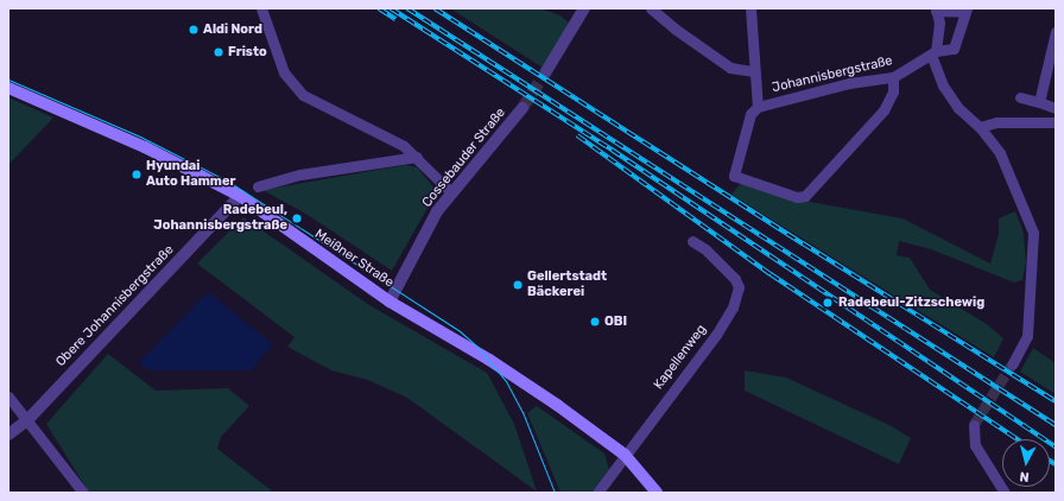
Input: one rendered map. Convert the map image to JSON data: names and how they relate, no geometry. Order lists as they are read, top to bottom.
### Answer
{
  "streets": {
    "main road": ["Meißner Straße"],
    "street": [
      "Johannisbergstraße",
      "Cossebauder Straße",
      "Obere Johannisbergstraße",
      "Kapellenweg"
    ]
  },
  "crossings": [
    ["Cossebauder Straße", "Meißner Straße"],
    ["Meißner Straße", "Obere Johannisbergstraße"],
    ["Meißner Straße", "Kapellenweg"]
  ],
  "places": [
    "Aldi Nord",
    "Fristo",
    "Hyundai Auto Hammer",
    "Radebeul, Johannisbergstraße",
    "Gellertstadt Bäckerei",
    "Radebeul-Zitzschewig",
    "OBI"
  ],
  "north": "bottom"
}
